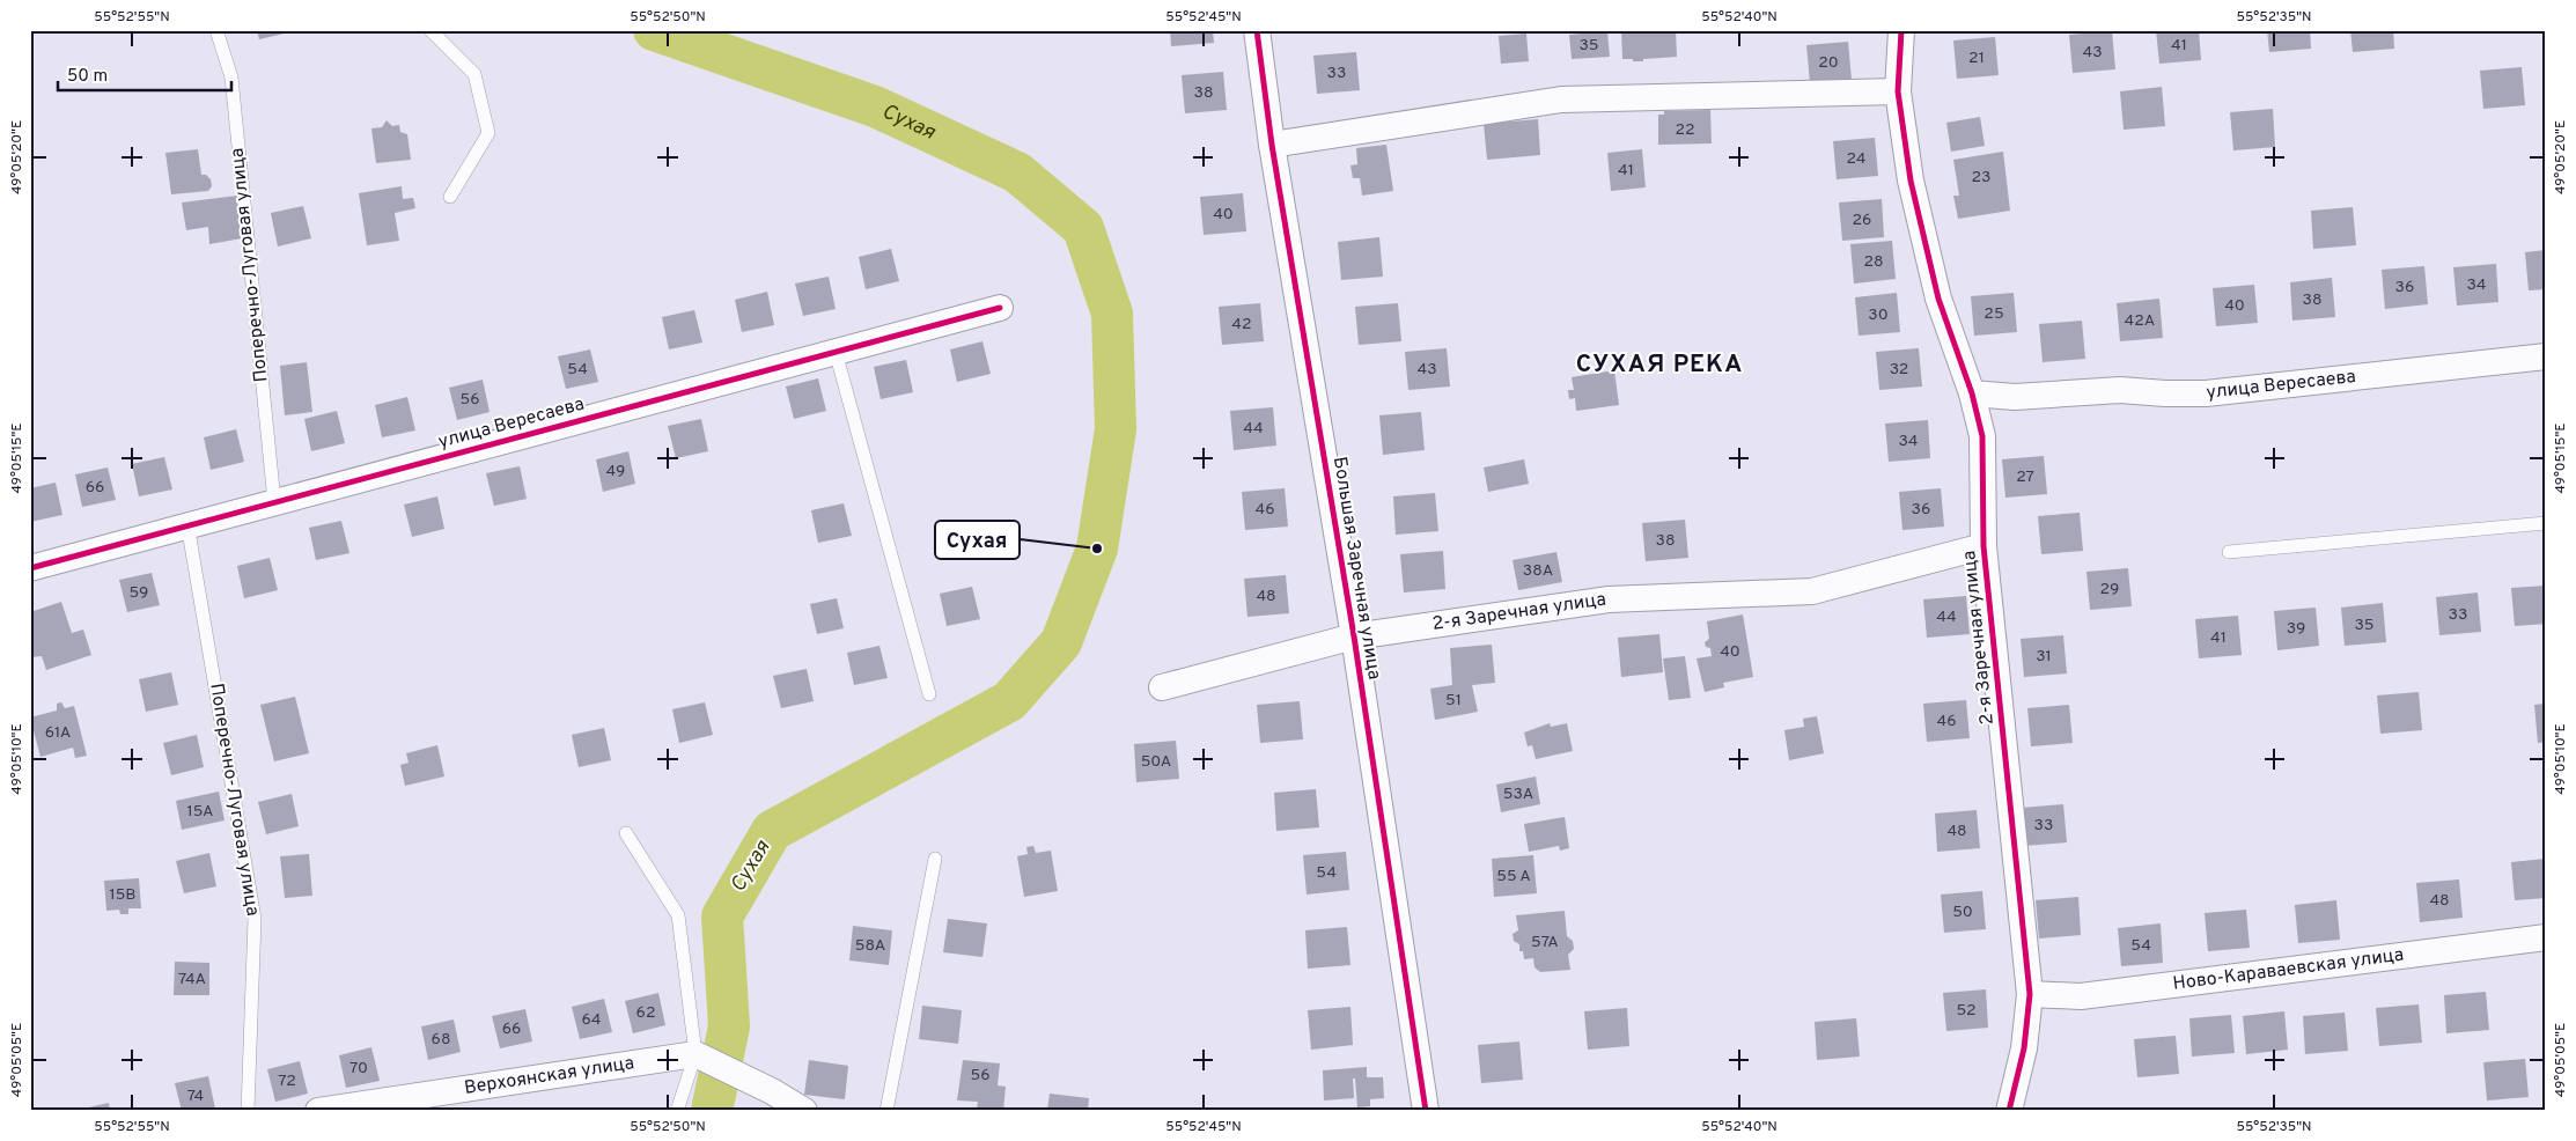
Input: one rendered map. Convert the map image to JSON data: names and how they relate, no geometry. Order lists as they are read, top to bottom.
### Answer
{
  "streets": {
    "street": [
      "улица Вересаева",
      "Большая Заречная улица",
      "2-я Заречная улица",
      "Ново-Караваевская улица",
      "Верхоянская улица"
    ],
    "lane": ["Поперечно-Луговая улица"]
  },
  "crossings": [
    ["Поперечно-Луговая улица", "улица Вересаева"],
    ["улица Вересаева", "2-я Заречная улица"],
    ["Большая Заречная улица", "2-я Заречная улица"],
    ["2-я Заречная улица", "Ново-Караваевская улица"]
  ],
  "districts": ["СУХАЯ РЕКА"],
  "water": ["Сухая"],
  "places": ["Сухая"],
  "house_numbers": [
    "35",
    "41",
    "43",
    "21",
    "20",
    "33",
    "38",
    "22",
    "24",
    "41",
    "23",
    "40",
    "26",
    "28",
    "34",
    "36",
    "38",
    "40",
    "25",
    "30",
    "42А",
    "42",
    "54",
    "43",
    "32",
    "56",
    "44",
    "34",
    "49",
    "27",
    "66",
    "46",
    "36",
    "38",
    "38А",
    "29",
    "59",
    "48",
    "33",
    "44",
    "35",
    "39",
    "41",
    "40",
    "31",
    "51",
    "46",
    "61А",
    "50А",
    "53А",
    "15А",
    "33",
    "48",
    "54",
    "55 А",
    "15В",
    "48",
    "50",
    "57А",
    "58А",
    "54",
    "74А",
    "52",
    "62",
    "64",
    "66",
    "68",
    "70",
    "56",
    "72",
    "74"
  ],
  "scale_bar": "50 m",
  "coordinates": [
    "55°52'55\"N",
    "55°52'50\"N",
    "55°52'45\"N",
    "55°52'40\"N",
    "55°52'35\"N",
    "49°05'20\"E",
    "49°05'15\"E",
    "49°05'10\"E",
    "49°05'05\"E"
  ]
}
